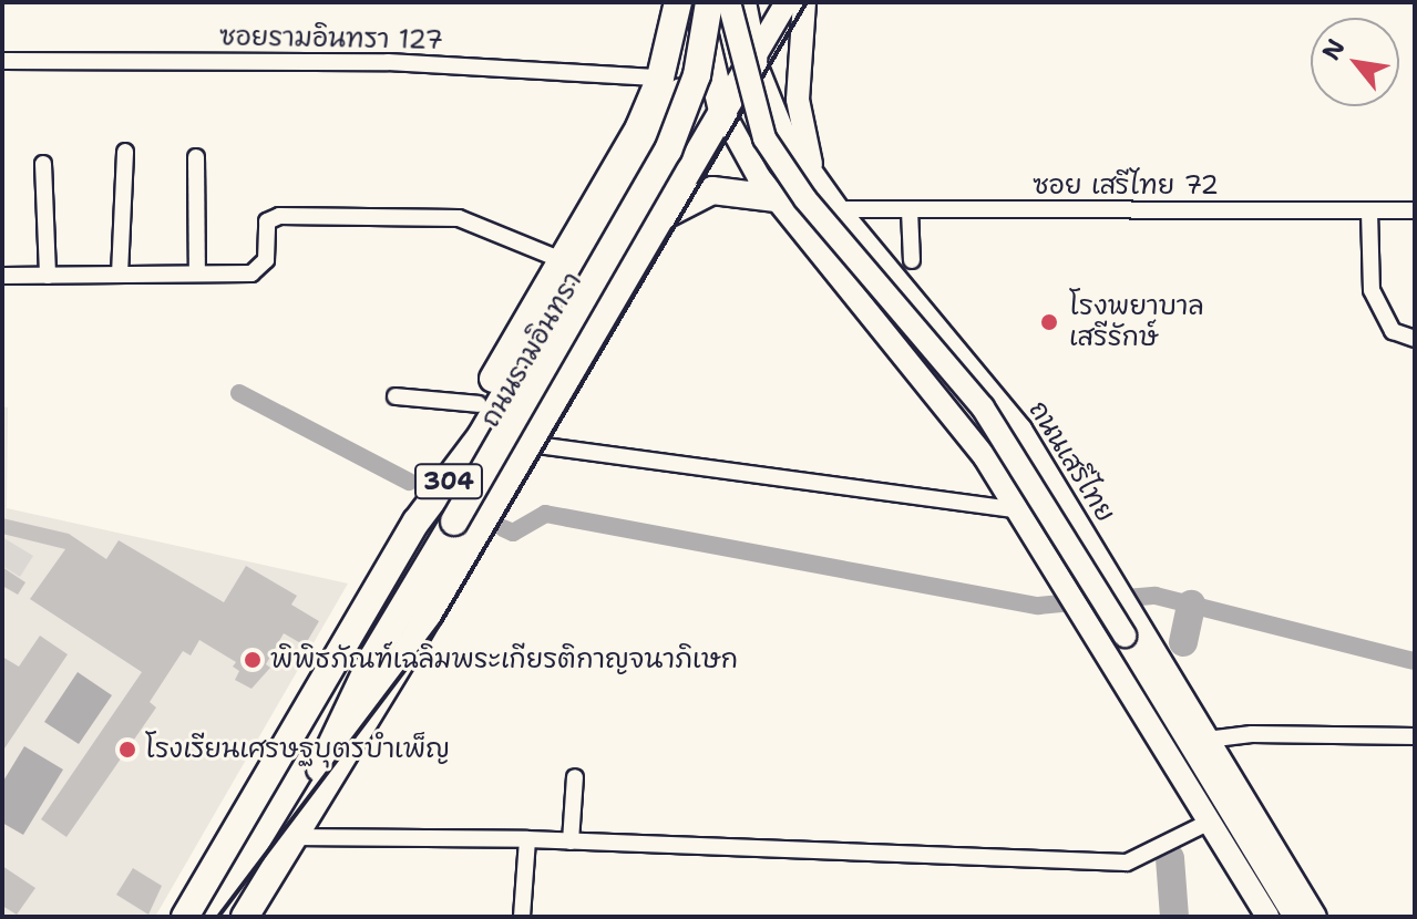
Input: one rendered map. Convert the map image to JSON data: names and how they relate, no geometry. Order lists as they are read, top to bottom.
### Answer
{
  "streets": {
    "highway": ["ถนนรามอินทรา", "304"],
    "main road": ["ถนนเสรีไทย"],
    "street": ["ซอยรามอินทรา 127", "ซอย เสรีไทย 72"]
  },
  "crossings": [
    ["ซอย เสรีไทย 72", "ถนนเสรีไทย"],
    ["ถนนรามอินทรา", "ถนนเสรีไทย"]
  ],
  "places": ["โรงพยาบาล เสรีรักษ์", "พิพิธภัณฑ์เฉลิมพระเกียรติกาญจนาภิเษก", "โรงเรียนเศรษฐบุตรบำเพ็ญ"],
  "north": "top left"
}
